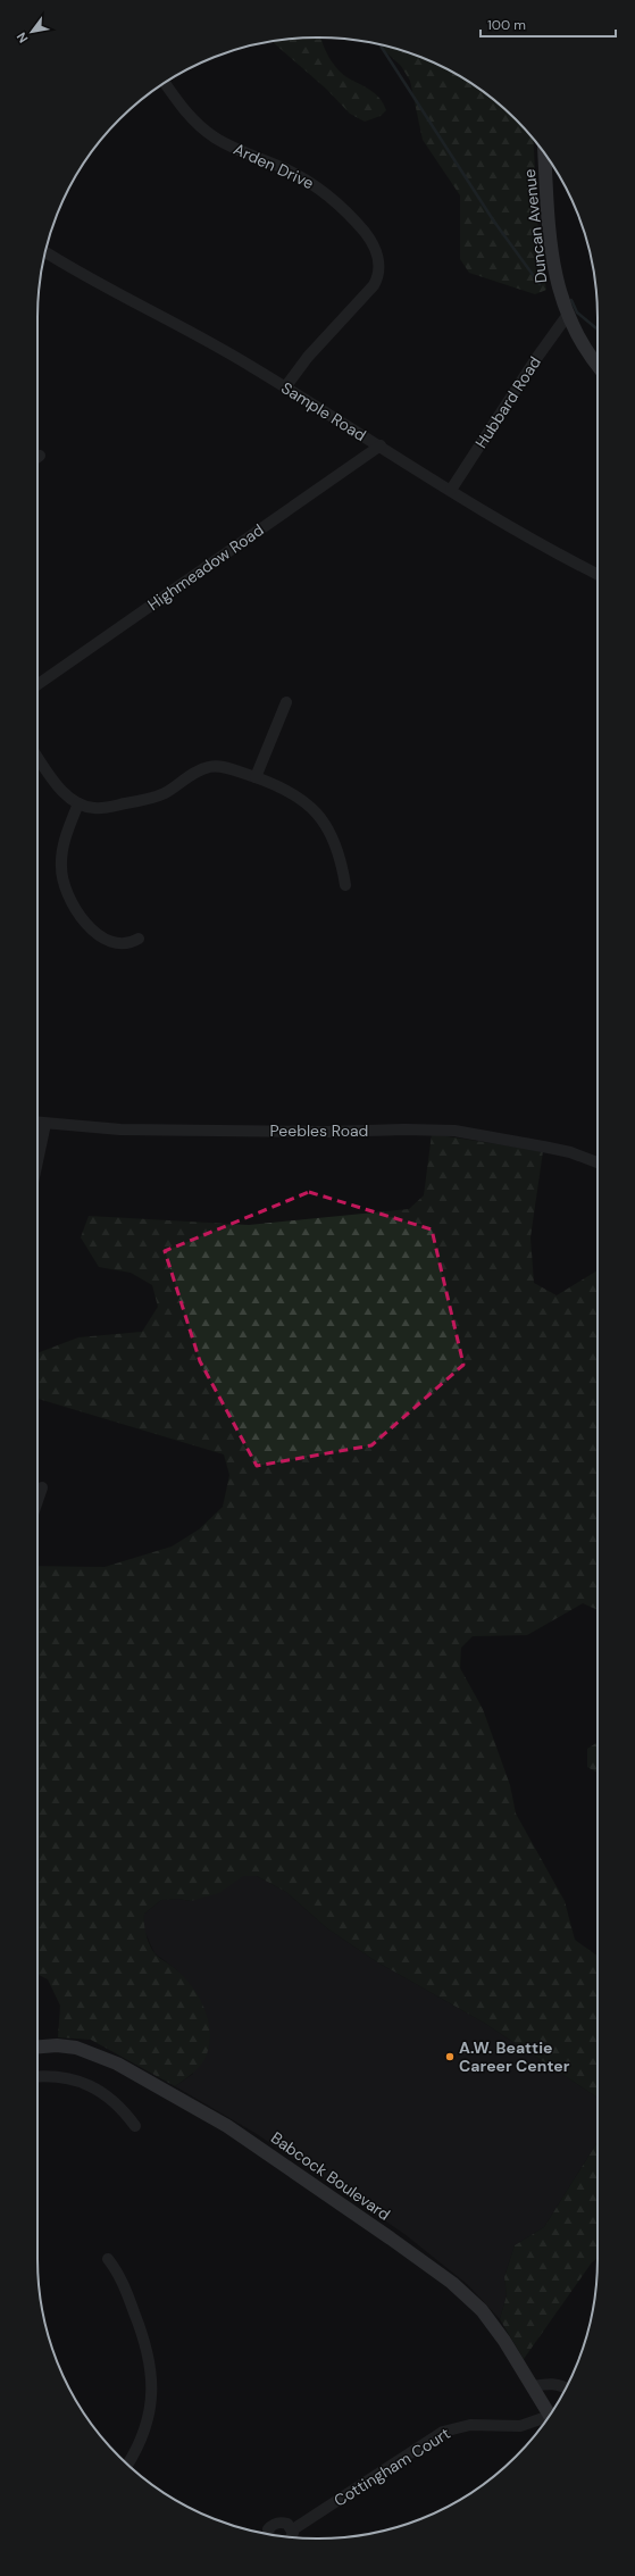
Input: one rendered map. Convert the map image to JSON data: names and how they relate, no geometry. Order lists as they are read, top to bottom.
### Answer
{
  "streets": {
    "main road": ["Duncan Avenue", "Babcock Boulevard"],
    "street": [
      "Arden Drive",
      "Hubbard Road",
      "Sample Road",
      "Highmeadow Road",
      "Peebles Road",
      "Cottingham Court"
    ]
  },
  "crossings": [
    ["Arden Drive", "Sample Road"],
    ["Duncan Avenue", "Hubbard Road"],
    ["Hubbard Road", "Sample Road"],
    ["Sample Road", "Highmeadow Road"]
  ],
  "places": ["A.W. Beattie Career Center"],
  "scale_bar": "100 m",
  "north": "bottom left"
}
